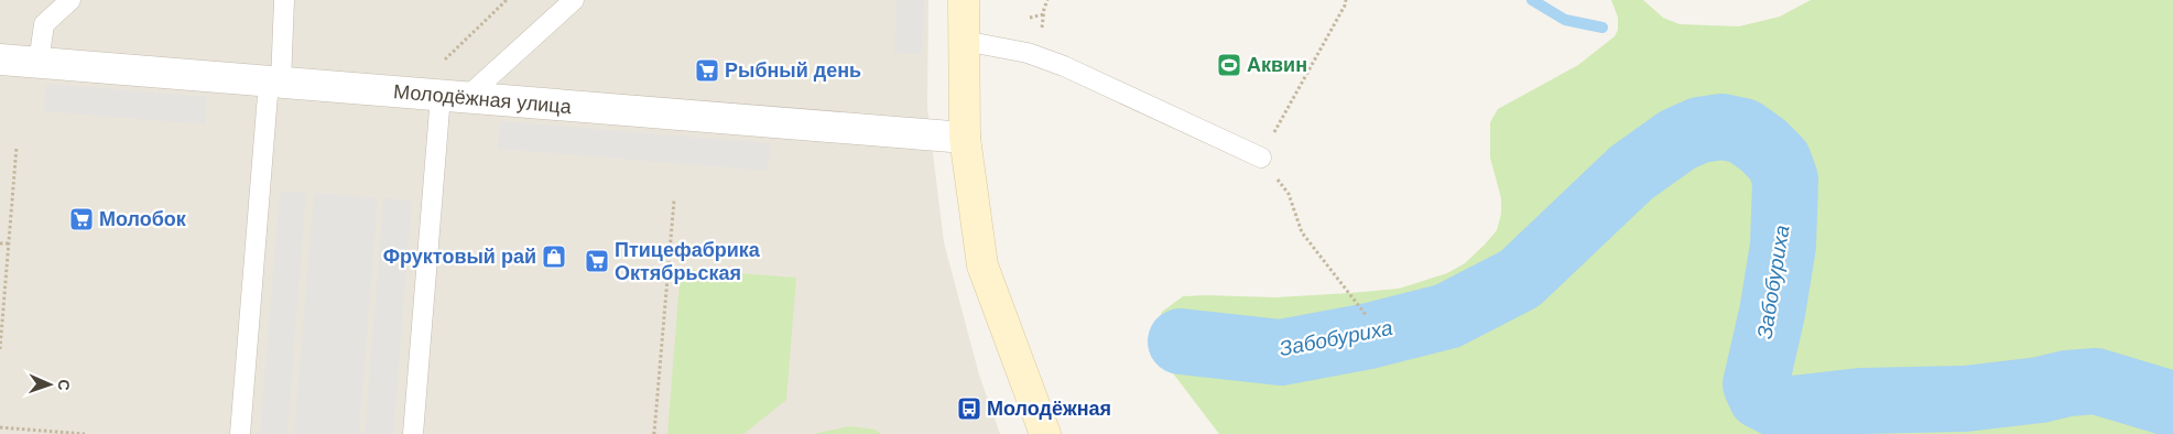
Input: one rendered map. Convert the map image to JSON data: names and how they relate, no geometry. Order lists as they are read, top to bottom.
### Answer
{
  "streets": {
    "street": ["Молодёжная улица"]
  },
  "water": ["Забобуриха"],
  "places": {
    "sports": ["Аквин"],
    "supermarket": ["Рыбный день", "Молобок", "Птицефабрика Октябрьская"],
    "shop": ["Фруктовый рай"],
    "bus stop": ["Молодёжная"]
  },
  "north": "right"
}
